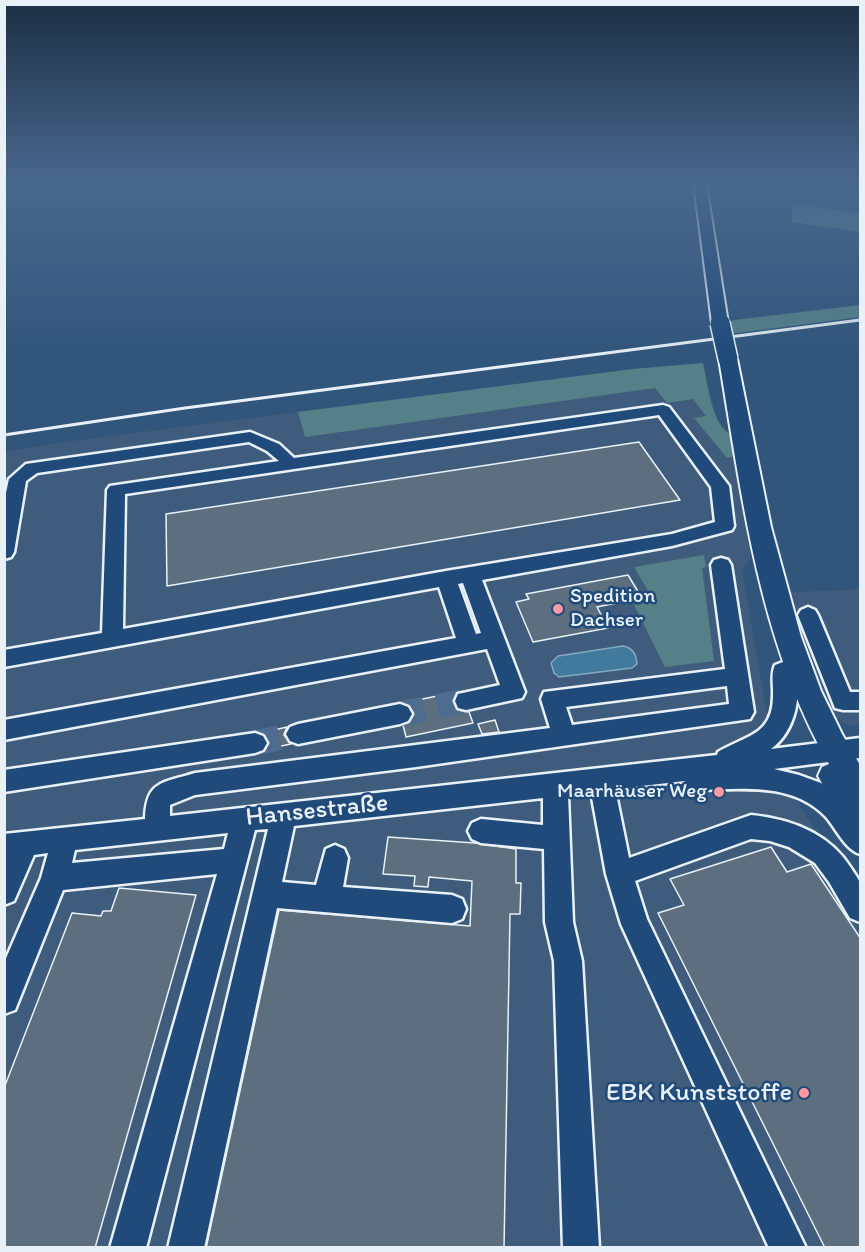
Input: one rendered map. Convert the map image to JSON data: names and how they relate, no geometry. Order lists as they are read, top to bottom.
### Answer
{
  "streets": {
    "street": ["Hansestraße"]
  },
  "places": ["Spedition Dachser", "Maarhäuser Weg", "EBK Kunststoffe"]
}
